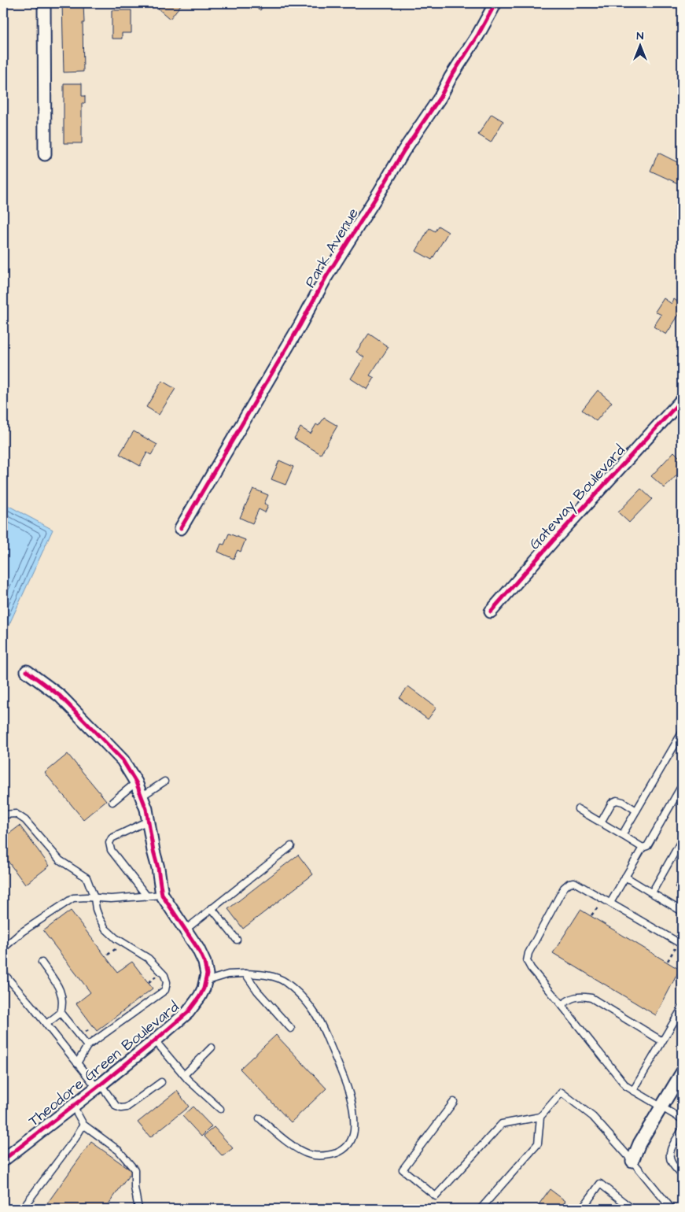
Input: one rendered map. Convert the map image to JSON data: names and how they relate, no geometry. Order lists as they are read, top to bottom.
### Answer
{
  "streets": {
    "street": ["Park Avenue", "Gateway Boulevard", "Theodore Green Boulevard"]
  },
  "north": "top"
}
